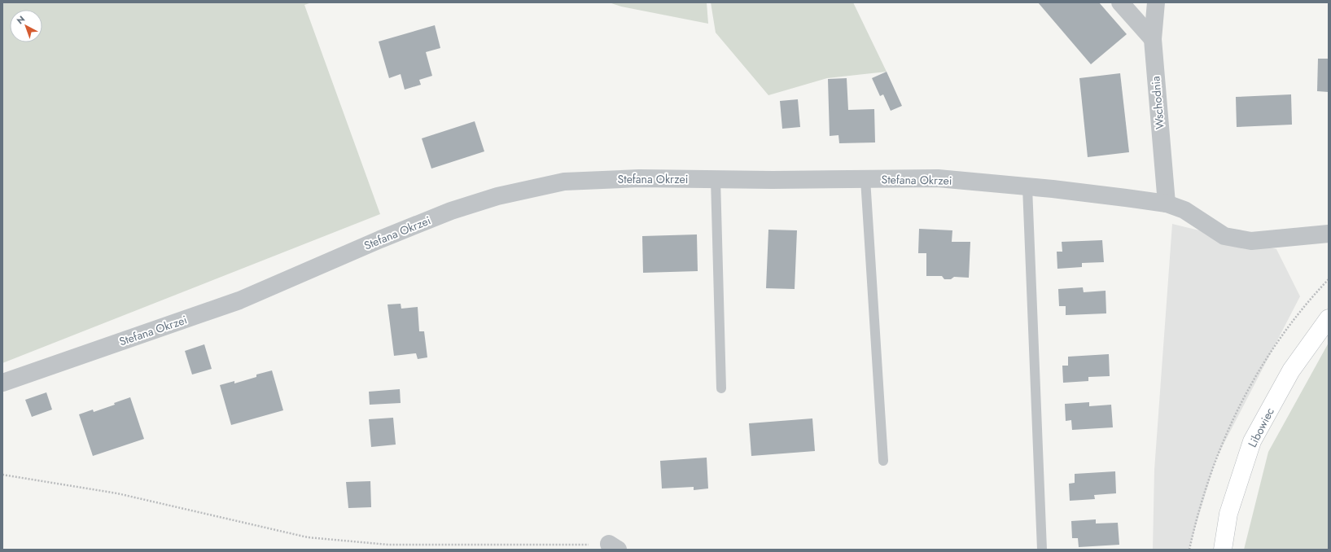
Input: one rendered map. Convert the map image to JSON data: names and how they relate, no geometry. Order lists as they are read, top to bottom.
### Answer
{
  "streets": {
    "street": ["Wschodnia", "Stefana Okrzei", "Libowiec"]
  },
  "crossings": [
    ["Wschodnia", "Stefana Okrzei"]
  ],
  "north": "top left"
}
